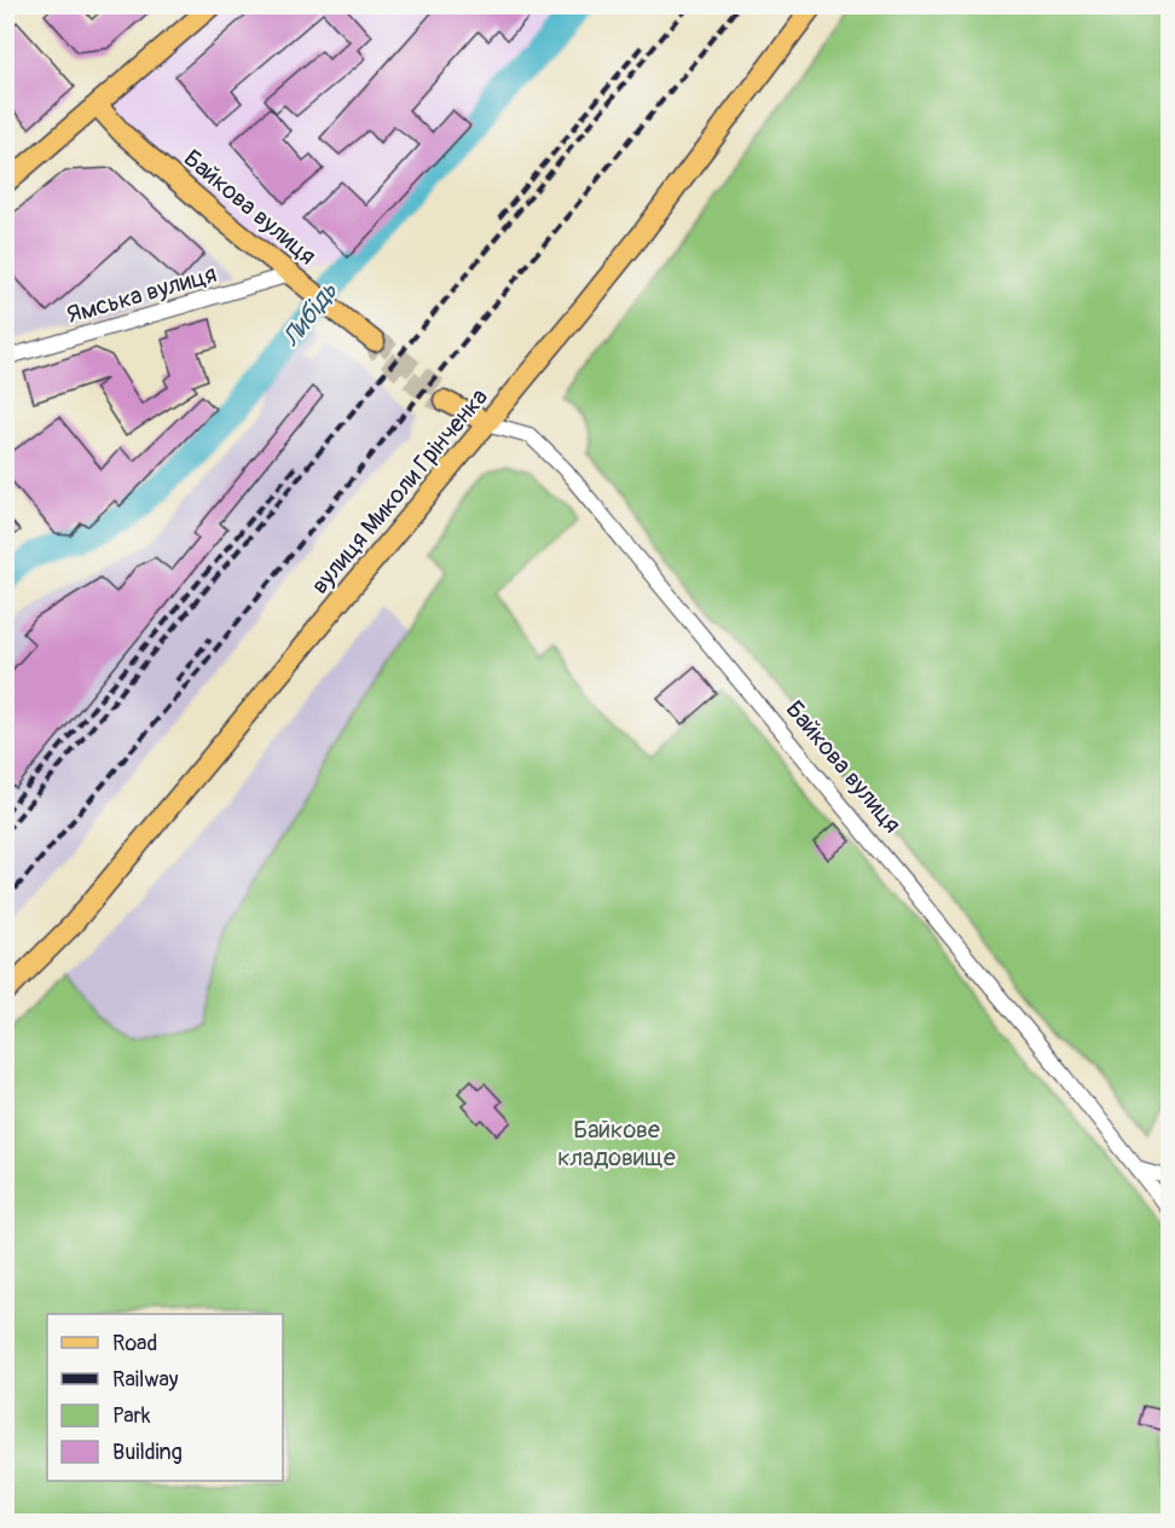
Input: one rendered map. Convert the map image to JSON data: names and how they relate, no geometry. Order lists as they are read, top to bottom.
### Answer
{
  "streets": {
    "main road": ["Байкова вулиця", "вулиця Миколи Грінченка"],
    "street": ["Ямська вулиця"]
  },
  "crossings": [
    ["Байкова вулиця", "Ямська вулиця"],
    ["Байкова вулиця", "вулиця Миколи Грінченка"]
  ],
  "water": ["Либідь"],
  "parks": ["Байкове кладовище"],
  "legend": [
    "Road",
    "Railway",
    "Park",
    "Building"
  ]
}
